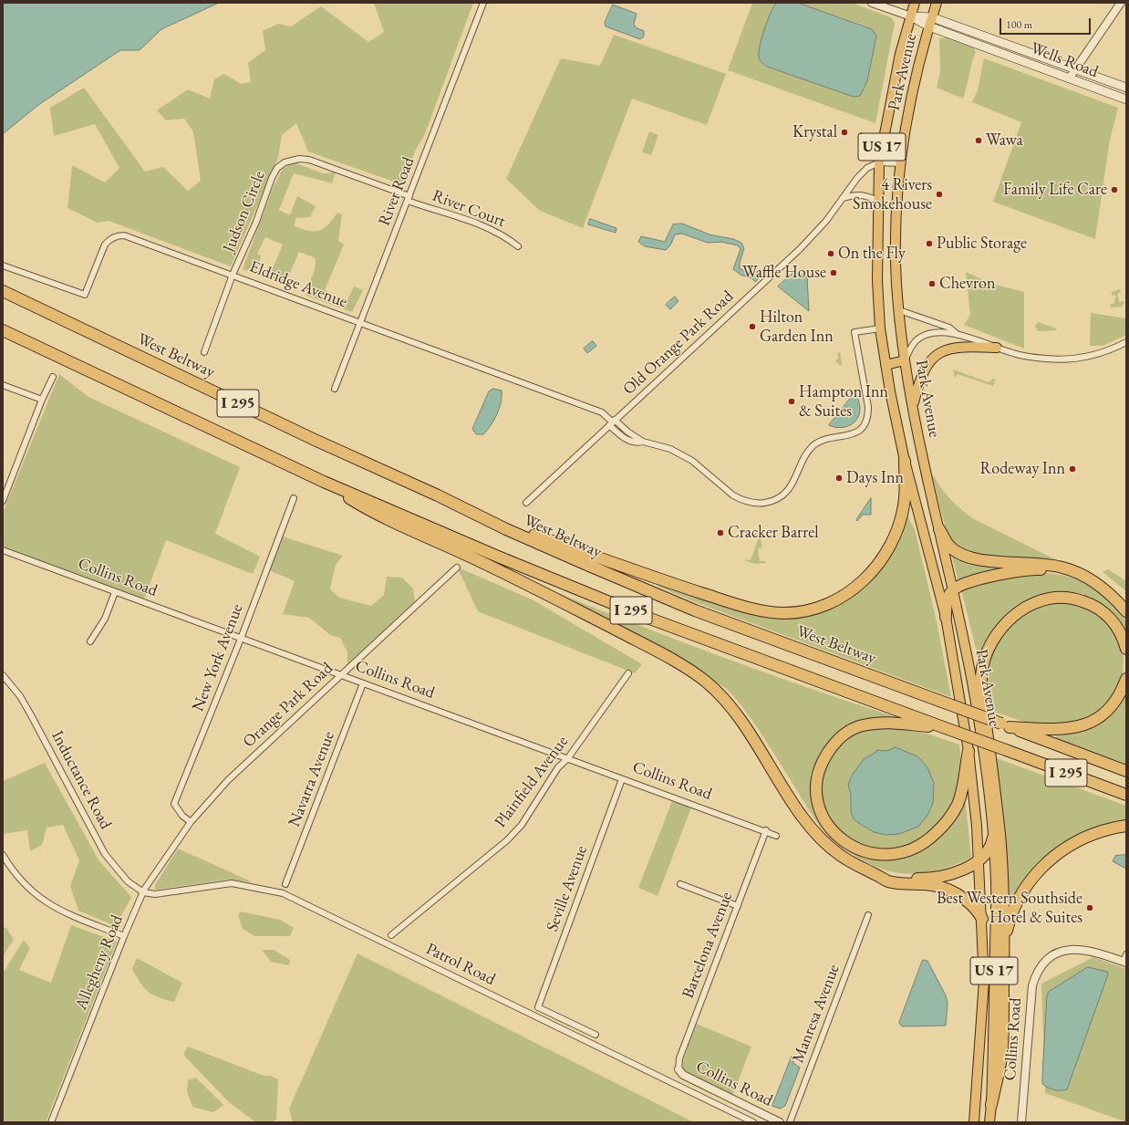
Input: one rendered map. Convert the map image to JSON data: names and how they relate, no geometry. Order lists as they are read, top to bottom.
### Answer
{
  "streets": {
    "highway": [
      "Park Avenue",
      "US 17",
      "West Beltway",
      "I 295"
    ],
    "main road": ["Wells Road"],
    "street": [
      "River Road",
      "River Court",
      "Judson Circle",
      "Eldridge Avenue",
      "Old Orange Park Road",
      "Collins Road",
      "New York Avenue",
      "Orange Park Road",
      "Navarra Avenue",
      "Inductance Road",
      "Plainfield Avenue",
      "Seville Avenue",
      "Barcelona Avenue",
      "Allegheny Road",
      "Patrol Road",
      "Manresa Avenue"
    ]
  },
  "crossings": [
    ["Wells Road", "Park Avenue"],
    ["Park Avenue", "US 17"],
    ["Park Avenue", "Eldridge Avenue"],
    ["Park Avenue", "Old Orange Park Road"],
    ["River Road", "River Court"],
    ["River Road", "Judson Circle"],
    ["River Road", "Eldridge Avenue"],
    ["River Court", "Judson Circle"],
    ["Judson Circle", "Eldridge Avenue"],
    ["Eldridge Avenue", "Old Orange Park Road"],
    ["Collins Road", "New York Avenue"],
    ["Collins Road", "Orange Park Road"],
    ["Collins Road", "Navarra Avenue"],
    ["Collins Road", "Plainfield Avenue"],
    ["Collins Road", "Seville Avenue"],
    ["Collins Road", "Barcelona Avenue"],
    ["New York Avenue", "Orange Park Road"],
    ["New York Avenue", "Allegheny Road"],
    ["Orange Park Road", "Allegheny Road"],
    ["Inductance Road", "Allegheny Road"],
    ["Inductance Road", "Patrol Road"],
    ["Allegheny Road", "Patrol Road"]
  ],
  "places": [
    "Krystal",
    "Wawa",
    "Family Life Care",
    "4 Rivers Smokehouse",
    "Public Storage",
    "On the Fly",
    "Waffle House",
    "Chevron",
    "Hilton Garden Inn",
    "Hampton Inn & Suites",
    "Rodeway Inn",
    "Days Inn",
    "Cracker Barrel",
    "Best Western Southside Hotel & Suites"
  ],
  "scale_bar": "100 m"
}
